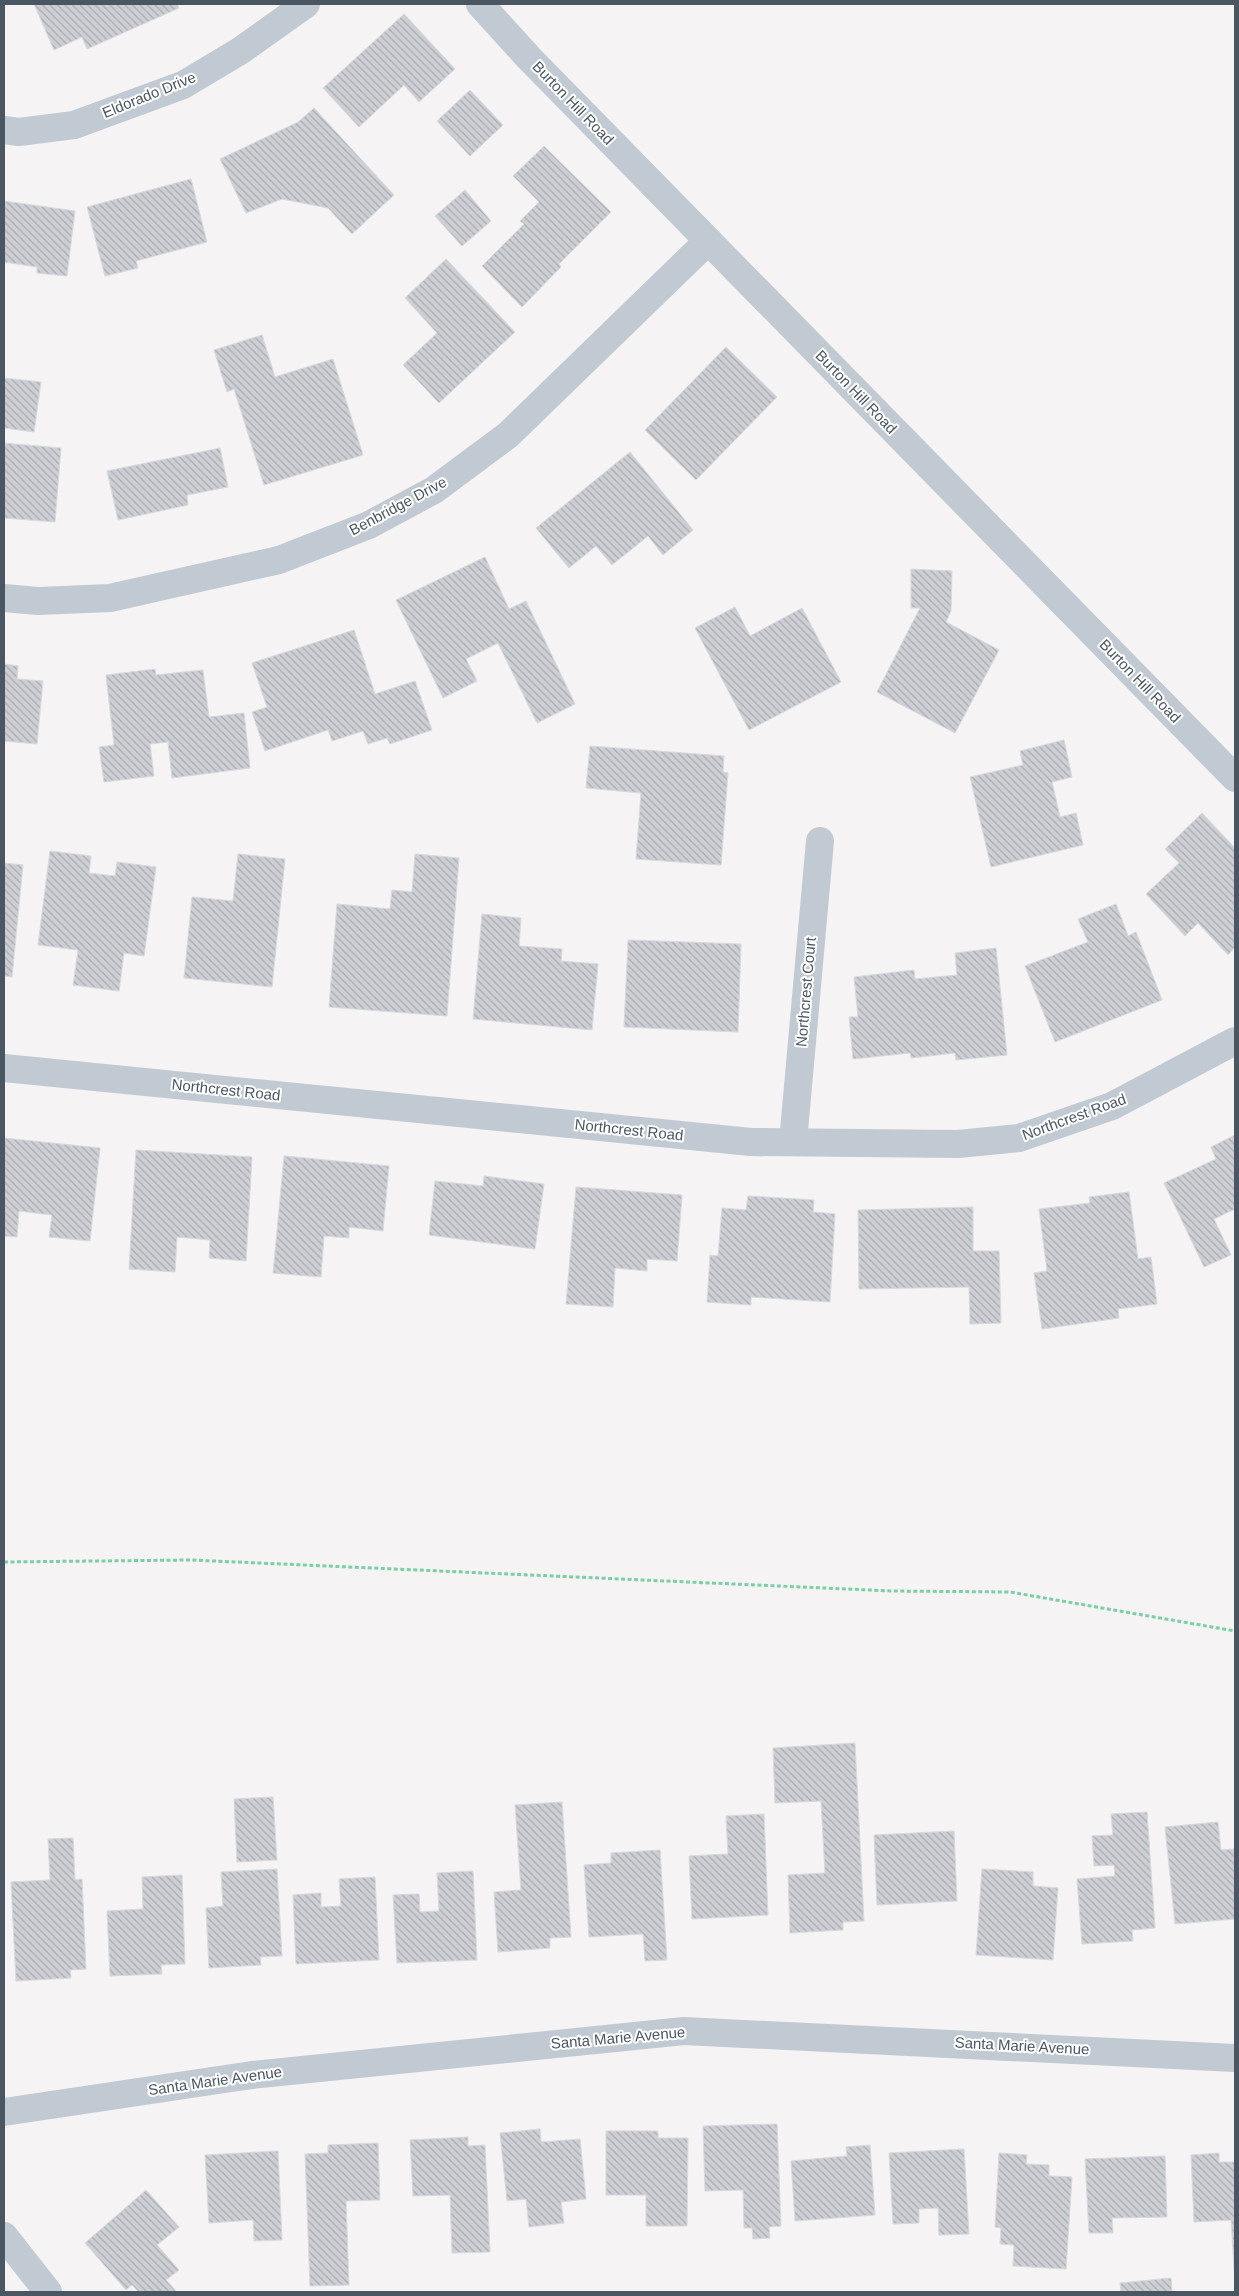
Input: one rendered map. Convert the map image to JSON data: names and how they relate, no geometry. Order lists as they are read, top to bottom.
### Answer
{
  "streets": {
    "street": [
      "Eldorado Drive",
      "Burton Hill Road",
      "Benbridge Drive",
      "Northcrest Court",
      "Northcrest Road",
      "Santa Marie Avenue"
    ]
  },
  "crossings": [
    ["Burton Hill Road", "Benbridge Drive"],
    ["Northcrest Court", "Northcrest Road"]
  ]
}
